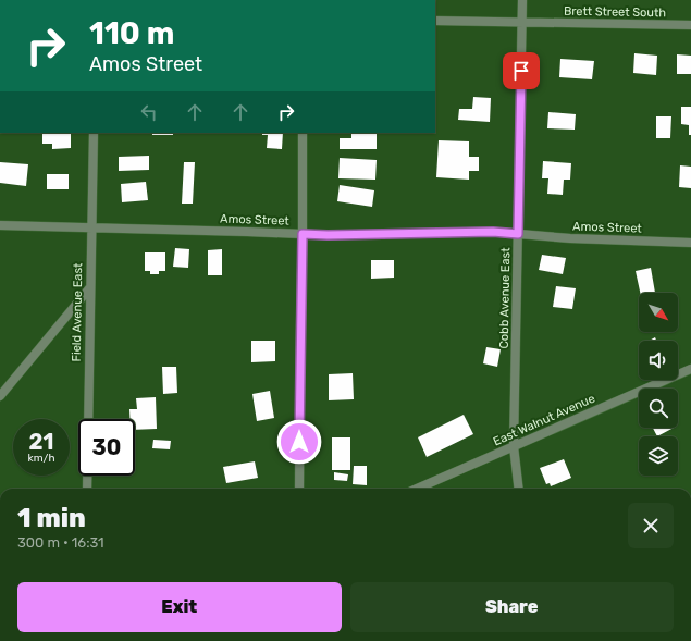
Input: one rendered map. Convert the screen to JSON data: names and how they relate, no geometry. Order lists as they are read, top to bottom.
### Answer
{
  "streets": {
    "street": [
      "Brett Street South",
      "Amos Street",
      "Cobb Avenue East",
      "Field Avenue East",
      "East Walnut Avenue"
    ]
  },
  "crossings": [
    ["Brett Street South", "Cobb Avenue East"],
    ["Amos Street", "Cobb Avenue East"],
    ["Amos Street", "Field Avenue East"],
    ["Cobb Avenue East", "East Walnut Avenue"]
  ],
  "north": "bottom right",
  "page": {
    "turn": ["110 m", "Amos Street"],
    "speed": "21 km/h",
    "limit": "30",
    "heading": ["1 min", "300 m · 16:31"],
    "buttons": ["Exit", "Share"]
  }
}
